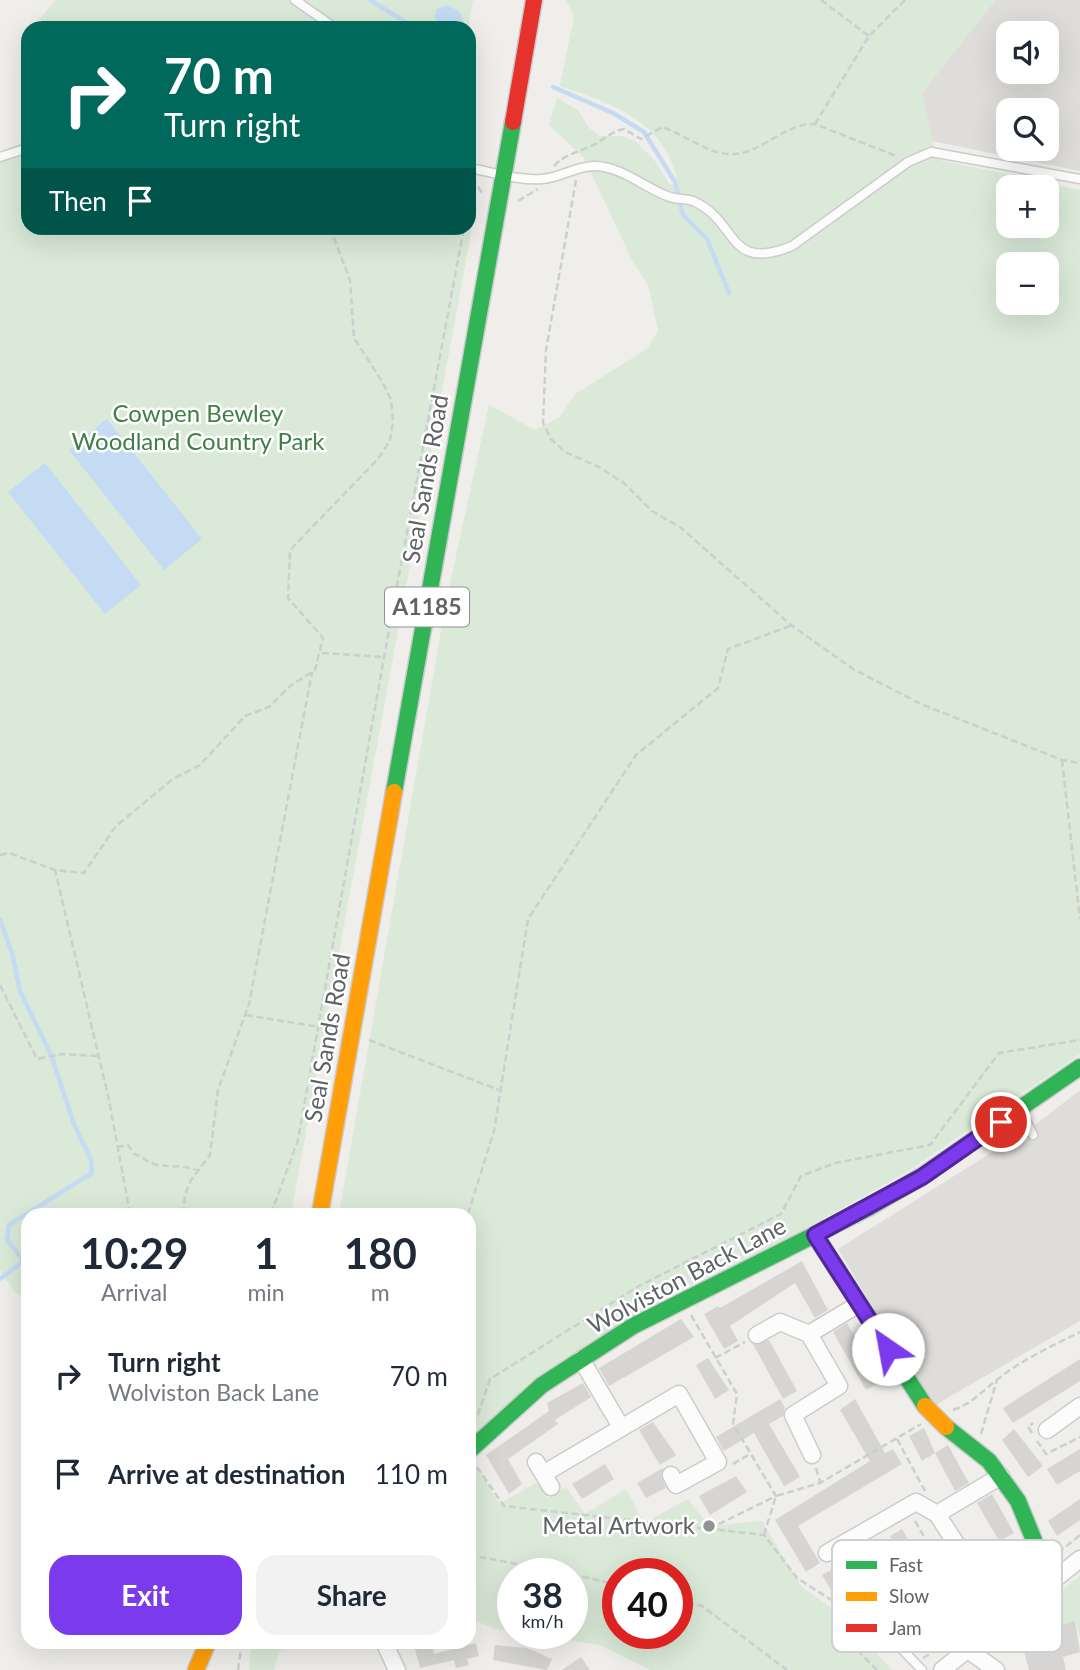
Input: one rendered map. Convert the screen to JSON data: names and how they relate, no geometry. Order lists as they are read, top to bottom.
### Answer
{
  "streets": {
    "main road": ["Seal Sands Road", "A1185", "Wolviston Back Lane"]
  },
  "parks": ["Cowpen Bewley Woodland Country Park"],
  "places": ["Metal Artwork"],
  "legend": ["Fast", "Slow", "Jam"],
  "page": {
    "map_buttons": ["+", "−"],
    "turn": ["70 m", "Turn right"],
    "then": "Then",
    "eta": [
      "10:29",
      "Arrival",
      "1",
      "min",
      "180",
      "m"
    ],
    "list": [
      {
        "name": "Turn right",
        "note": "Wolviston Back Lane",
        "value": "70 m"
      },
      {
        "name": "Arrive at destination",
        "value": "110 m"
      }
    ],
    "buttons": ["Exit", "Share"],
    "speed": "38 km/h",
    "limit": "40"
  }
}
